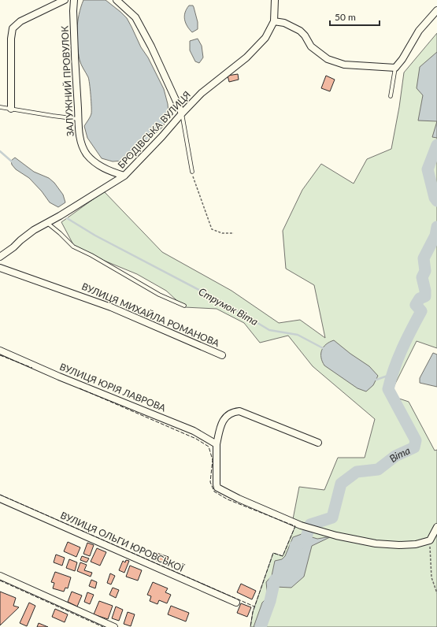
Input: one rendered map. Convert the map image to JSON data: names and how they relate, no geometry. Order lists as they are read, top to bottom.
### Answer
{
  "streets": {
    "street": [
      "ЗАЛУЖНИЙ ПРОВУЛОК",
      "БРОДІВСЬКА ВУЛИЦЯ",
      "ВУЛИЦЯ МИХАЙЛА РОМАНОВА",
      "ВУЛИЦЯ ЮРІЯ ЛАВРОВА",
      "ВУЛИЦЯ ОЛЬГИ ЮРОВСЬКОЇ"
    ]
  },
  "crossings": [
    ["ЗАЛУЖНИЙ ПРОВУЛОК", "БРОДІВСЬКА ВУЛИЦЯ"]
  ],
  "water": ["Струмок Віта", "Віта"],
  "scale_bar": "50 m"
}
